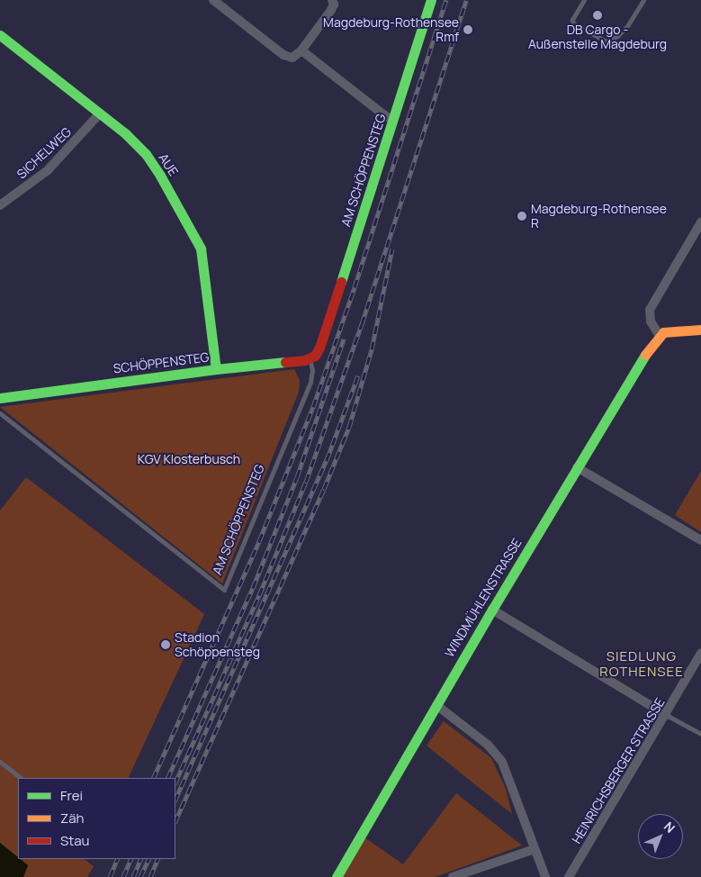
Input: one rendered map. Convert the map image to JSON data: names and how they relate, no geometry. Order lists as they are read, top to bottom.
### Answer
{
  "streets": {
    "street": [
      "SICHELWEG",
      "AUE",
      "AM SCHÖPPENSTEG",
      "SCHÖPPENSTEG",
      "WINDMÜHLENSTRASSE",
      "HEINRICHSBERGER STRASSE"
    ]
  },
  "crossings": [
    ["SICHELWEG", "AUE"],
    ["AUE", "SCHÖPPENSTEG"],
    ["AM SCHÖPPENSTEG", "SCHÖPPENSTEG"]
  ],
  "districts": ["SIEDLUNG ROTHENSEE"],
  "parks": ["KGV Klosterbusch"],
  "places": [
    "DB Cargo - Außenstelle Magdeburg",
    "Magdeburg-Rothensee Rmf",
    "Magdeburg-Rothensee R",
    "Stadion Schöppensteg"
  ],
  "legend": ["Frei", "Zäh", "Stau"],
  "north": "top right"
}
